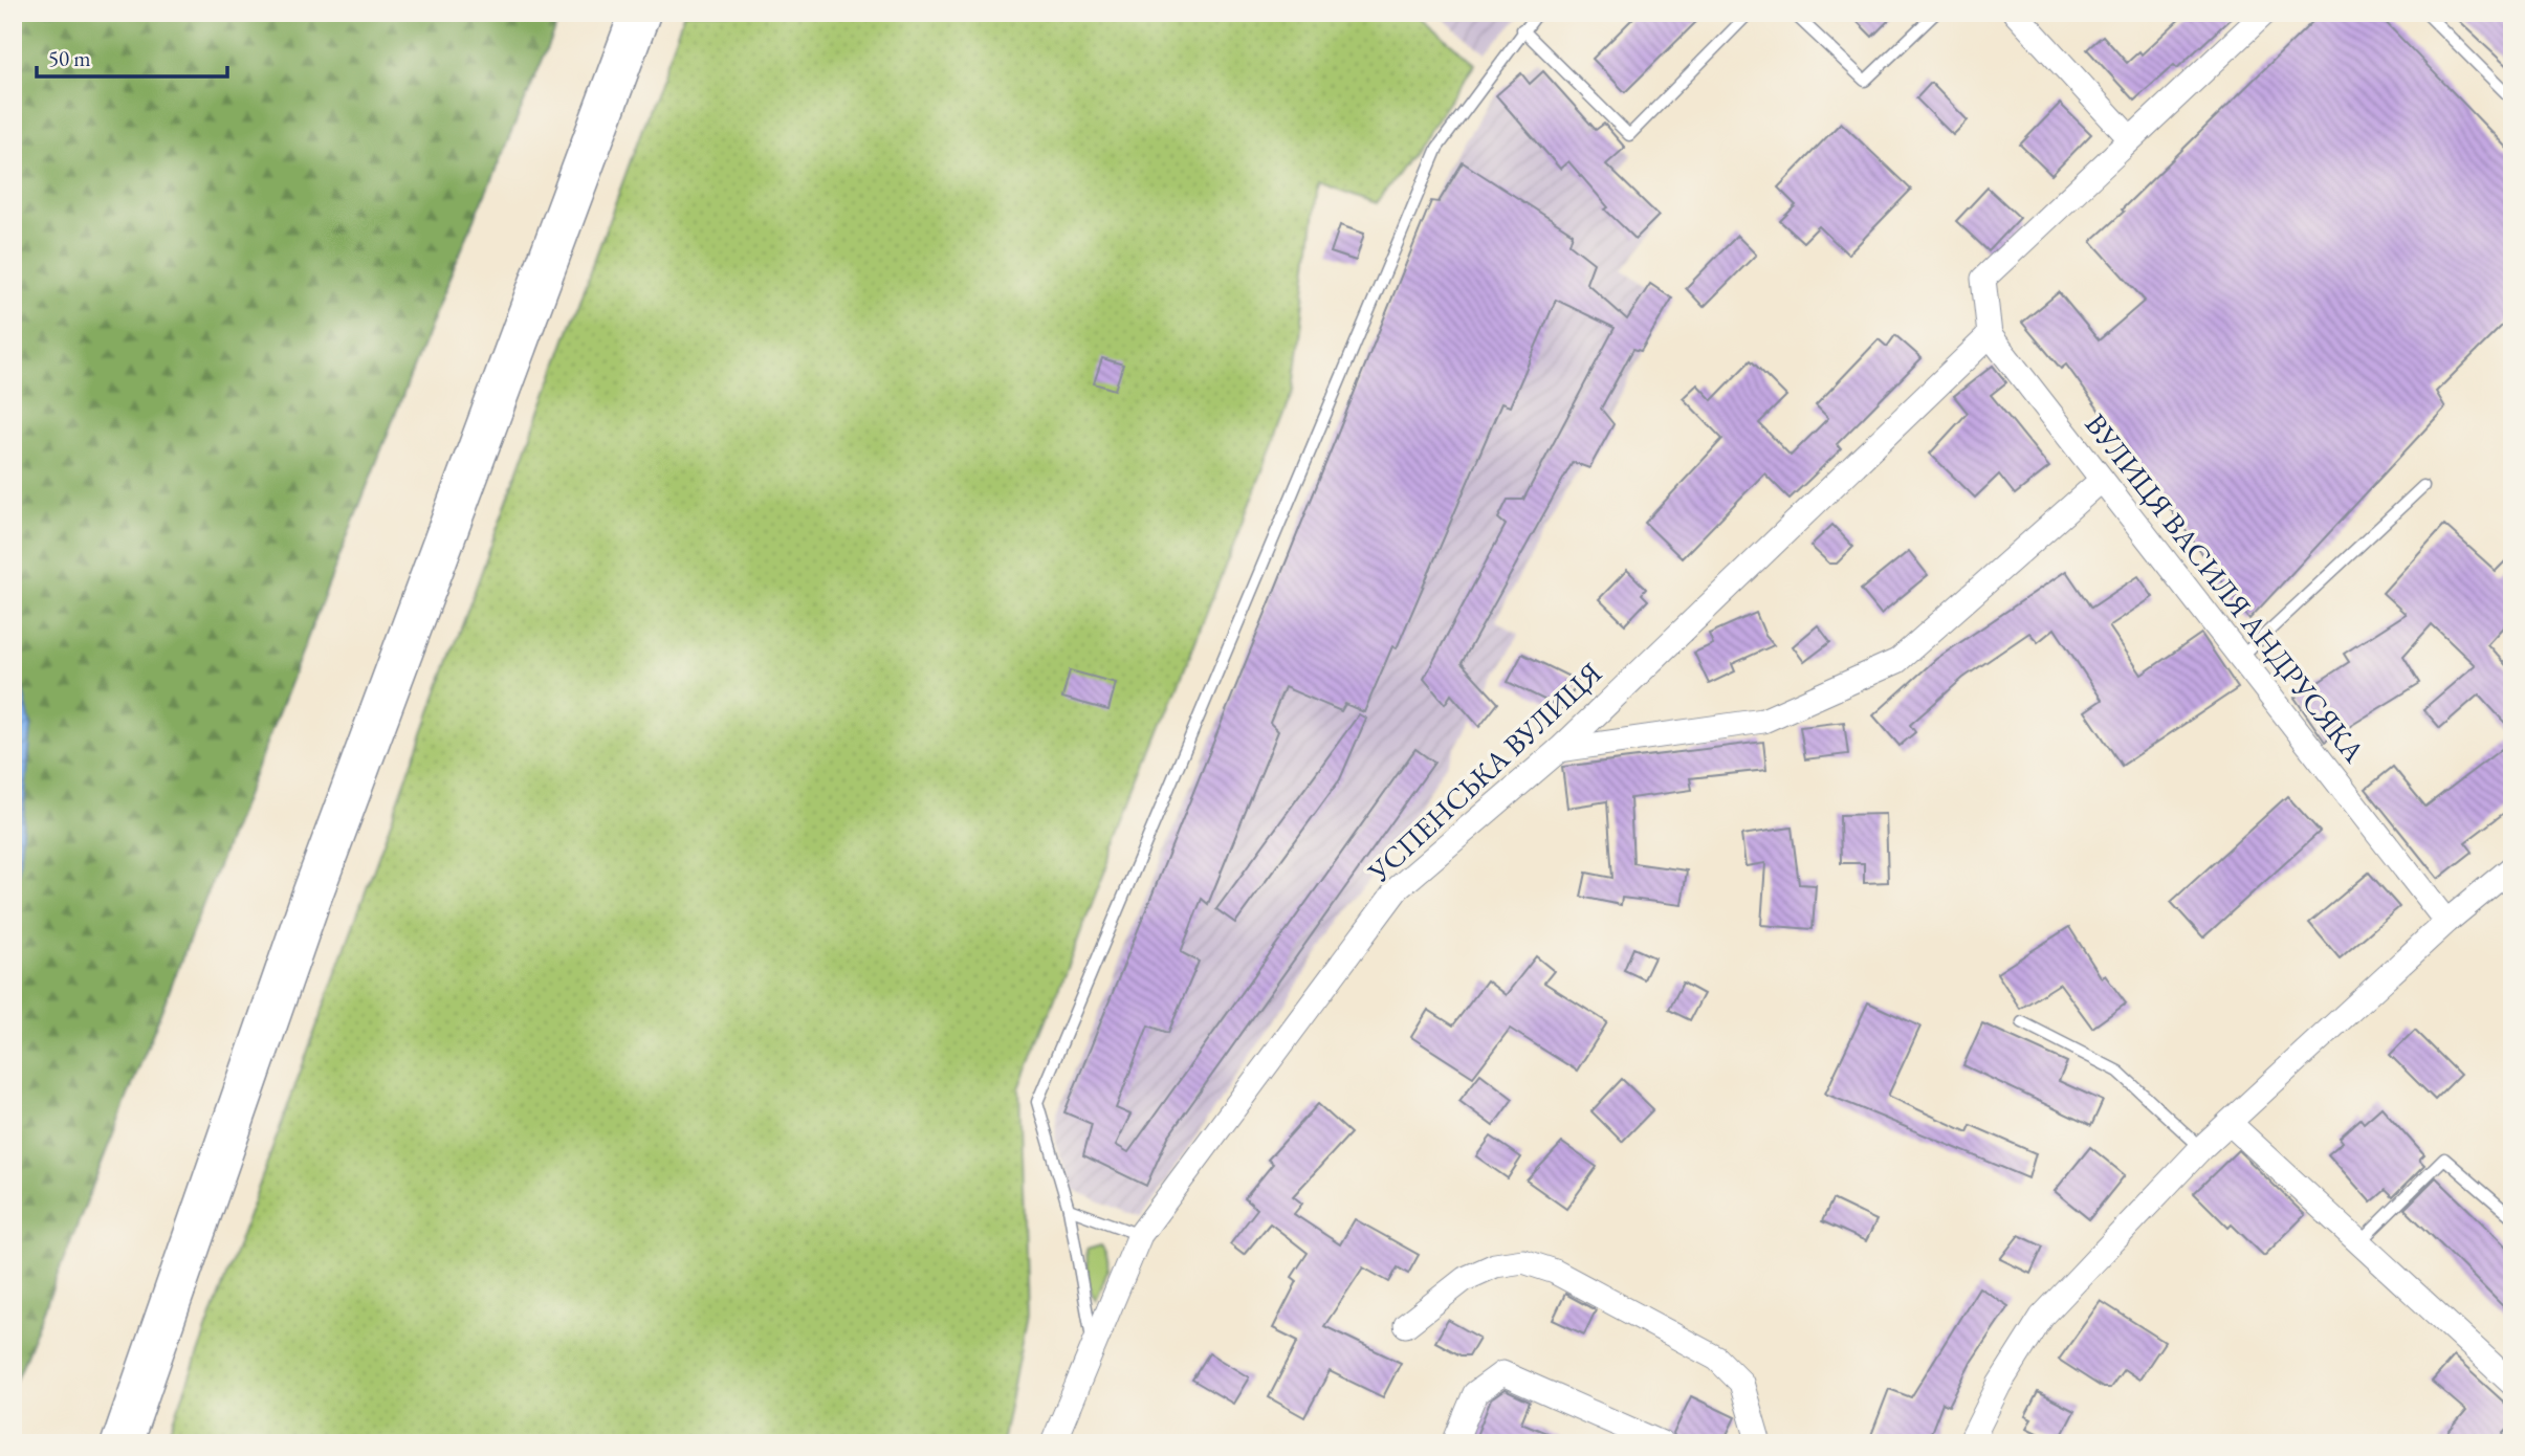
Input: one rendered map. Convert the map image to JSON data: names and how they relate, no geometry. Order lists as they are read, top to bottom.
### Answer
{
  "streets": {
    "street": ["ВУЛИЦЯ ВАСИЛЯ АНДРУСЯКА", "УСПЕНСЬКА ВУЛИЦЯ"]
  },
  "crossings": [
    ["ВУЛИЦЯ ВАСИЛЯ АНДРУСЯКА", "УСПЕНСЬКА ВУЛИЦЯ"]
  ],
  "scale_bar": "50 m"
}
